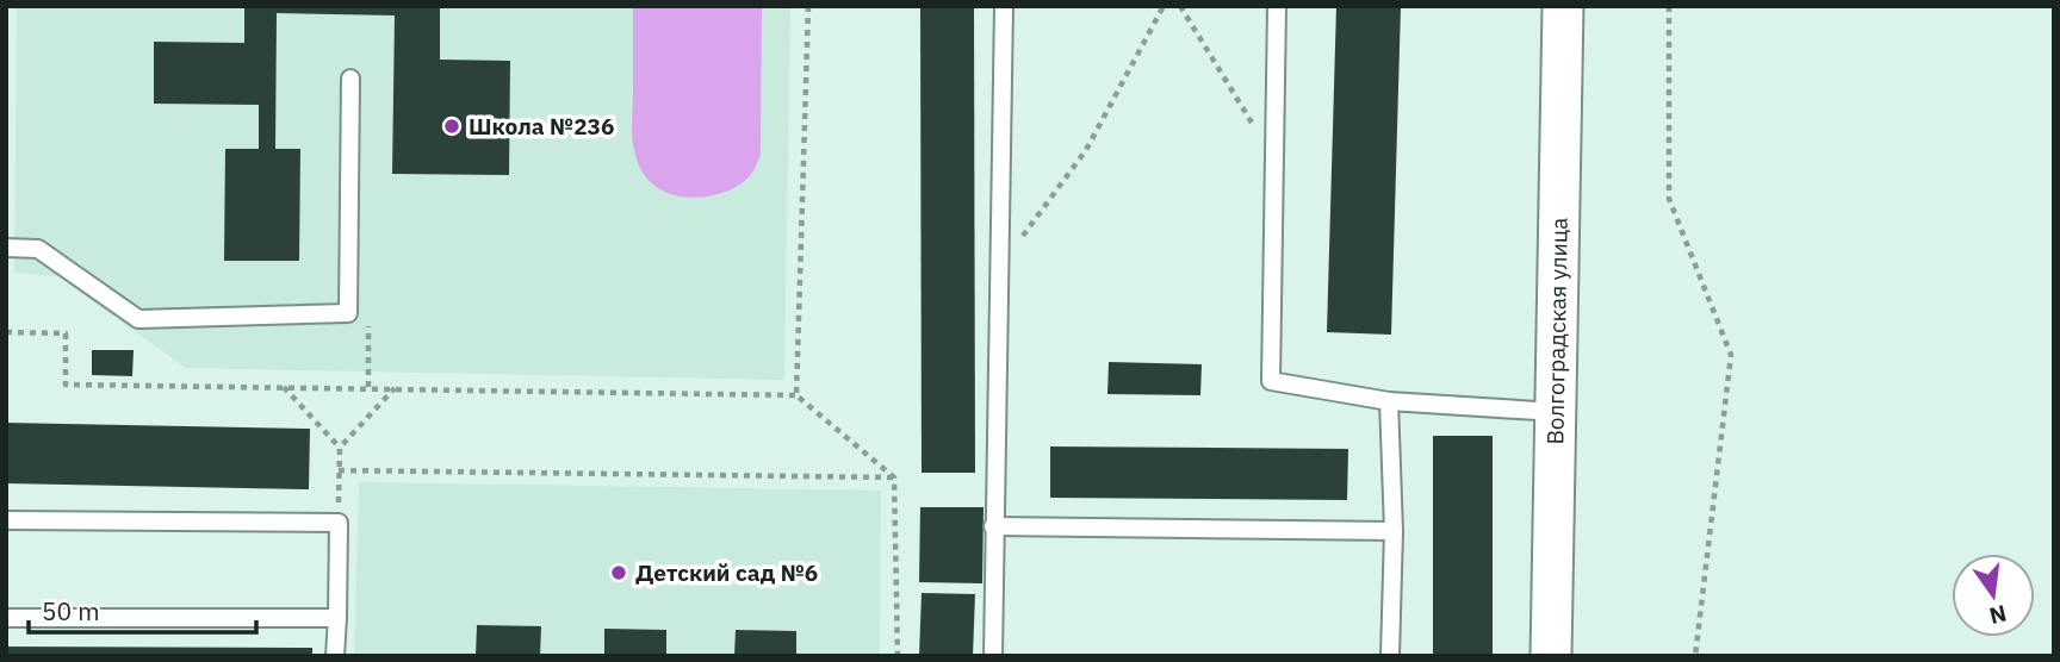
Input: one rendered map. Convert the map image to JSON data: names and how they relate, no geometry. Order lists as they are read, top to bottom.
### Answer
{
  "streets": {
    "street": ["Волгоградская улица"]
  },
  "places": ["Школа №236", "Детский сад №6"],
  "scale_bar": "50 m",
  "north": "bottom"
}
